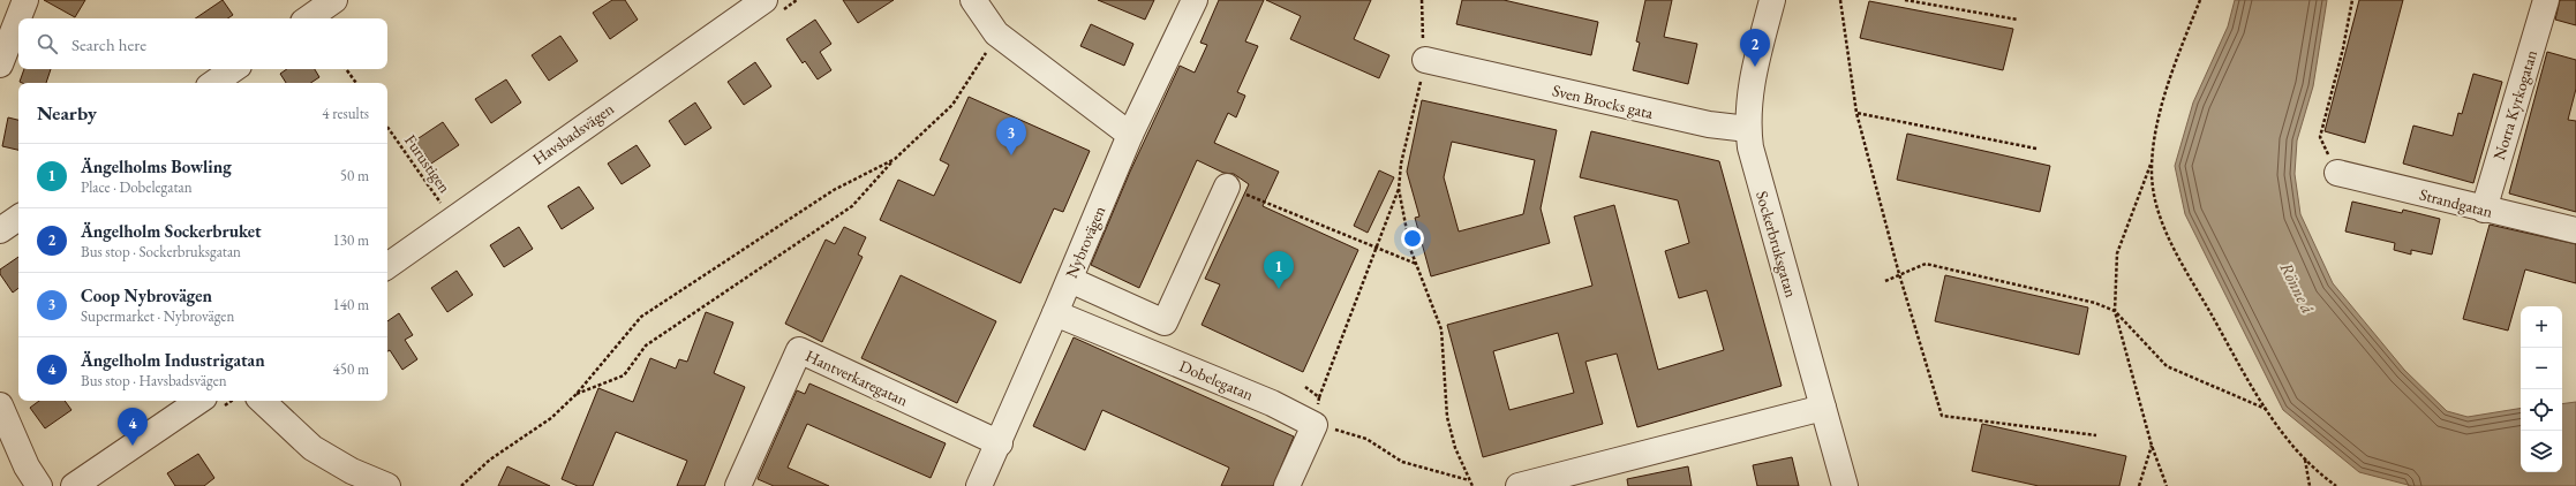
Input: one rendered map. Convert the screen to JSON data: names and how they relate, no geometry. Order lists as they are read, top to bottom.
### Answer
{
  "streets": {
    "street": [
      "Sven Brocks gata",
      "Norra Kyrkogatan",
      "Havsbadsvägen",
      "Strandgatan",
      "Nybrovägen",
      "Sockerbruksgatan",
      "Hantverkaregatan",
      "Dobelegatan"
    ],
    "path": ["Furustigen"]
  },
  "crossings": [
    ["Sven Brocks gata", "Sockerbruksgatan"],
    ["Norra Kyrkogatan", "Strandgatan"],
    ["Havsbadsvägen", "Furustigen"],
    ["Nybrovägen", "Hantverkaregatan"],
    ["Nybrovägen", "Dobelegatan"]
  ],
  "water": ["Rönne å"],
  "page": {
    "search": "Search here",
    "pins": [
      "2",
      "3",
      "1",
      "4"
    ],
    "heading": ["Nearby", "4 results"],
    "list": [
      {
        "mark": "1",
        "name": "Ängelholms Bowling",
        "note": "Place · Dobelegatan",
        "value": "50 m"
      },
      {
        "mark": "2",
        "name": "Ängelholm Sockerbruket",
        "note": "Bus stop · Sockerbruksgatan",
        "value": "130 m"
      },
      {
        "mark": "3",
        "name": "Coop Nybrovägen",
        "note": "Supermarket · Nybrovägen",
        "value": "140 m"
      },
      {
        "mark": "4",
        "name": "Ängelholm Industrigatan",
        "note": "Bus stop · Havsbadsvägen",
        "value": "450 m"
      }
    ],
    "map_buttons": ["+", "−"]
  }
}
